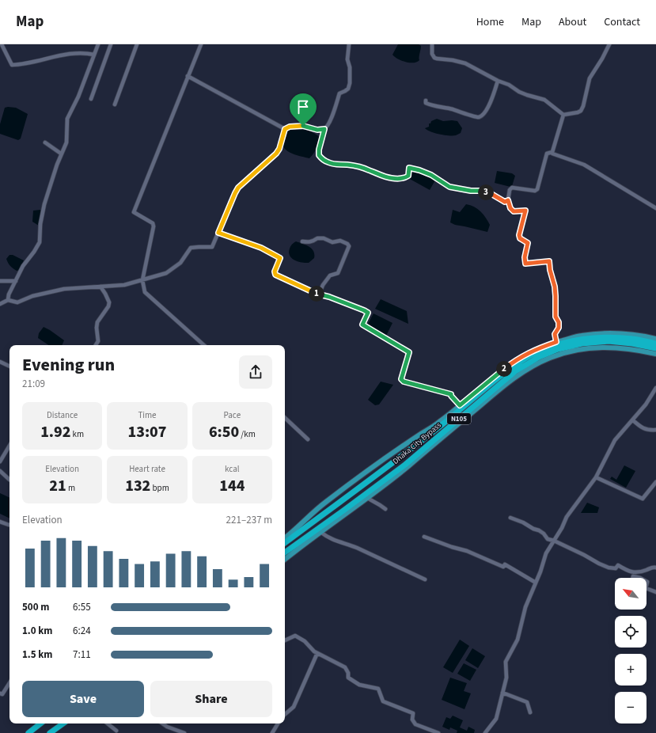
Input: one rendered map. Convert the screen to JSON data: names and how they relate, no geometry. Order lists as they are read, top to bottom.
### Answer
{
  "streets": {
    "highway": ["N105", "Dhaka City Bypass"]
  },
  "north": "top left",
  "page": {
    "header": "Map",
    "nav": [
      "Home",
      "Map",
      "About",
      "Contact"
    ],
    "pins": ["3", "1", "2"],
    "heading": ["Evening run", "21:09"],
    "stats": [
      ["Distance", "1.92 km"],
      ["Time", "13:07"],
      ["Pace", "6:50 /km"],
      ["Elevation", "21 m"],
      ["Heart rate", "132 bpm"],
      ["kcal", "144"]
    ],
    "chart": ["Elevation", "221–237 m"],
    "map_buttons": ["+", "−"],
    "list": [
      {
        "name": "500 m",
        "note": "6:55"
      },
      {
        "name": "1.0 km",
        "note": "6:24"
      },
      {
        "name": "1.5 km",
        "note": "7:11"
      }
    ],
    "buttons": ["Save", "Share"]
  }
}
